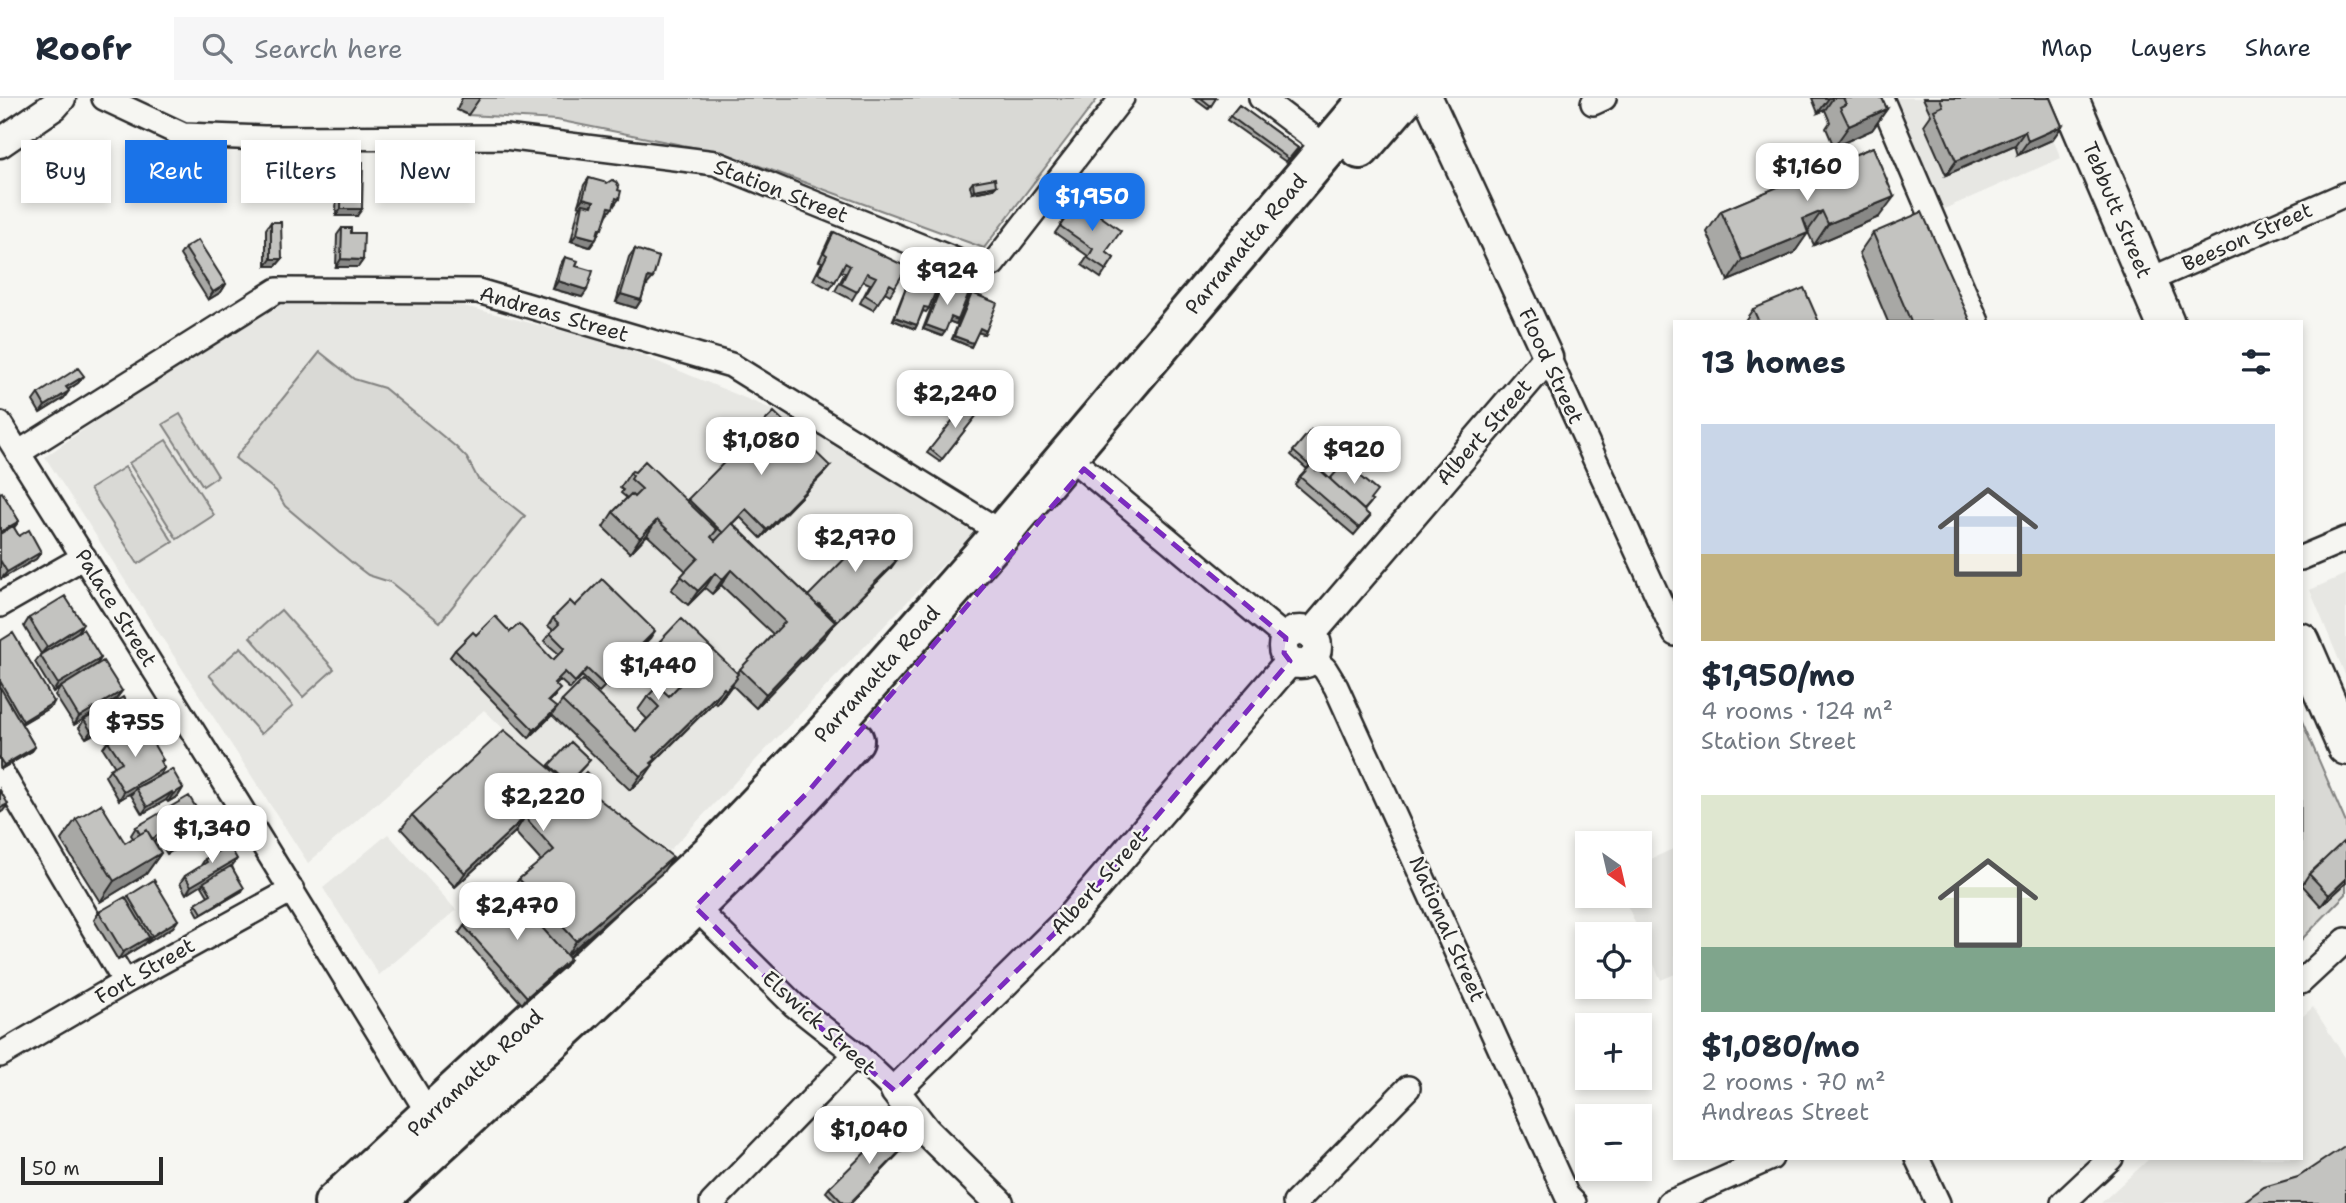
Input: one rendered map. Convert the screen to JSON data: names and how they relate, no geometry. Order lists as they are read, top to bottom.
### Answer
{
  "streets": {
    "highway": ["Parramatta Road"],
    "main road": ["Tebbutt Street"],
    "street": [
      "Station Street",
      "Beeson Street",
      "Andreas Street",
      "Flood Street",
      "Albert Street",
      "Palace Street",
      "National Street",
      "Fort Street",
      "Elswick Street"
    ]
  },
  "crossings": [
    ["Tebbutt Street", "Beeson Street"],
    ["Parramatta Road", "Andreas Street"],
    ["Parramatta Road", "Palace Street"],
    ["Parramatta Road", "National Street"],
    ["Parramatta Road", "Elswick Street"],
    ["Andreas Street", "Palace Street"],
    ["Flood Street", "Albert Street"],
    ["Albert Street", "National Street"],
    ["Albert Street", "Elswick Street"],
    ["Palace Street", "Fort Street"]
  ],
  "scale_bar": "50 m",
  "north": "bottom right",
  "page": {
    "header": "Roofr",
    "search": "Search here",
    "nav": ["Map", "Layers", "Share"],
    "chip": [
      "Buy",
      "Rent",
      "Filters",
      "New"
    ],
    "price": [
      "$1,160",
      "$1,950",
      "$924",
      "$2,240",
      "$1,080",
      "$920",
      "$2,970",
      "$1,440",
      "$755",
      "$2,220",
      "$1,340",
      "$2,470",
      "$1,040"
    ],
    "heading": "13 homes",
    "list": [
      {
        "name": "$1,950/mo",
        "note": "4 rooms · 124 m² · Station Street"
      },
      {
        "name": "$1,080/mo",
        "note": "2 rooms · 70 m² · Andreas Street"
      }
    ],
    "map_buttons": ["+", "−"],
    "scale": "50 m"
  }
}
